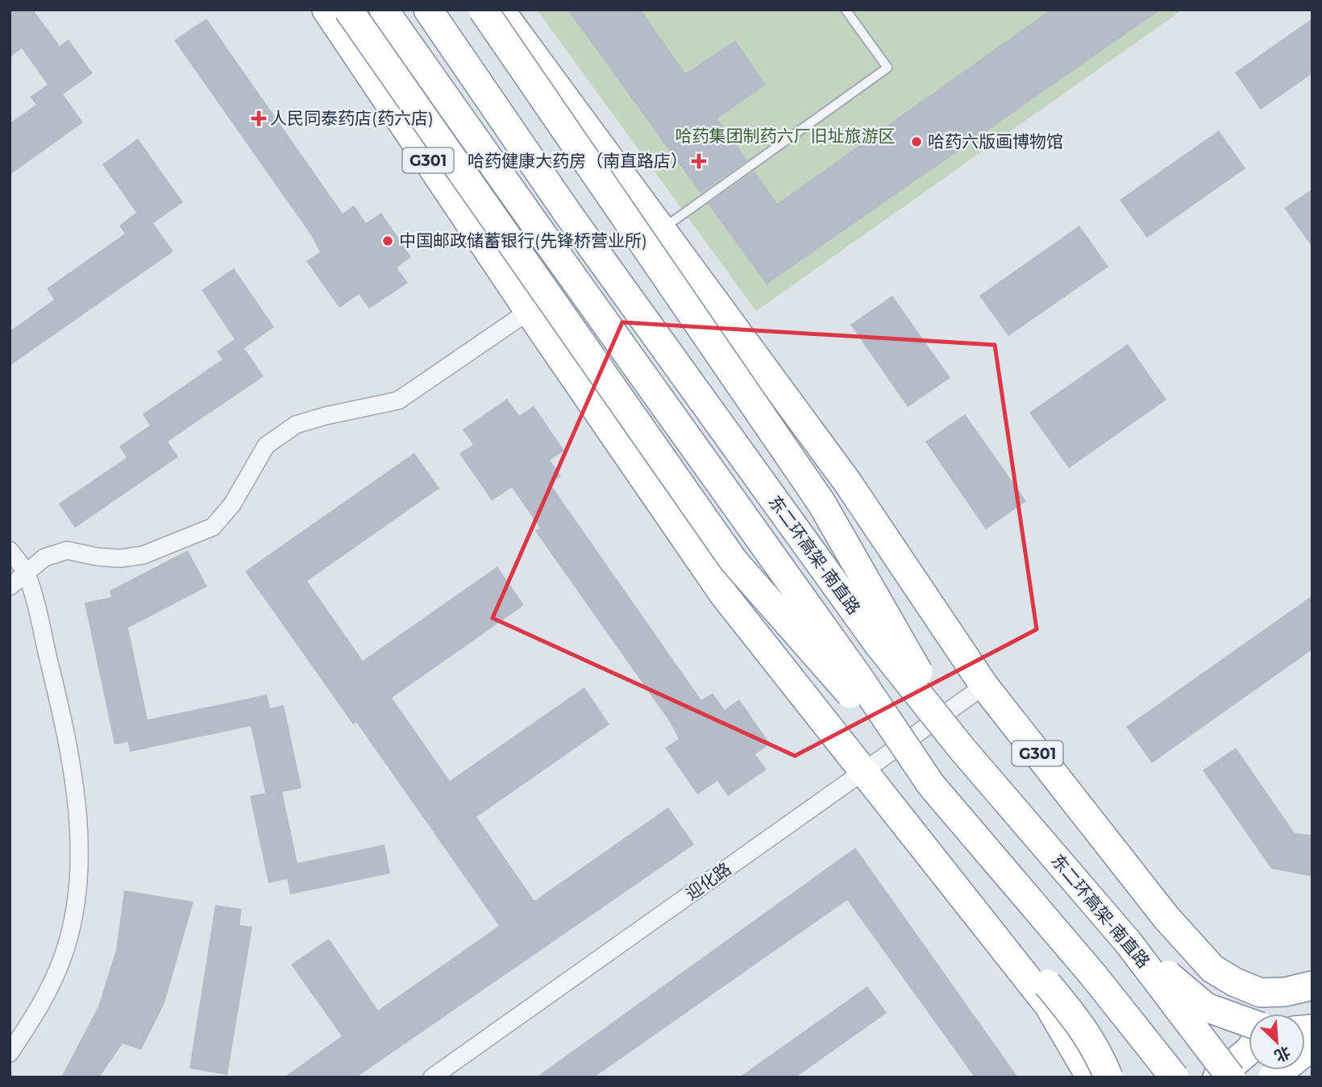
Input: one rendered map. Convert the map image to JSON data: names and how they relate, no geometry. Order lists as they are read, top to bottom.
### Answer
{
  "streets": {
    "highway": ["G301", "东二环高架-南直路"],
    "street": ["迎化路"]
  },
  "crossings": [
    ["G301", "迎化路"]
  ],
  "parks": ["哈药集团制药六厂旧址旅游区"],
  "places": {
    "health": ["人民同泰药店(药六店)", "哈药健康大药房（南直路店）"],
    "other": ["哈药六版画博物馆", "中国邮政储蓄银行(先锋桥营业所)"]
  },
  "north": "bottom right"
}
